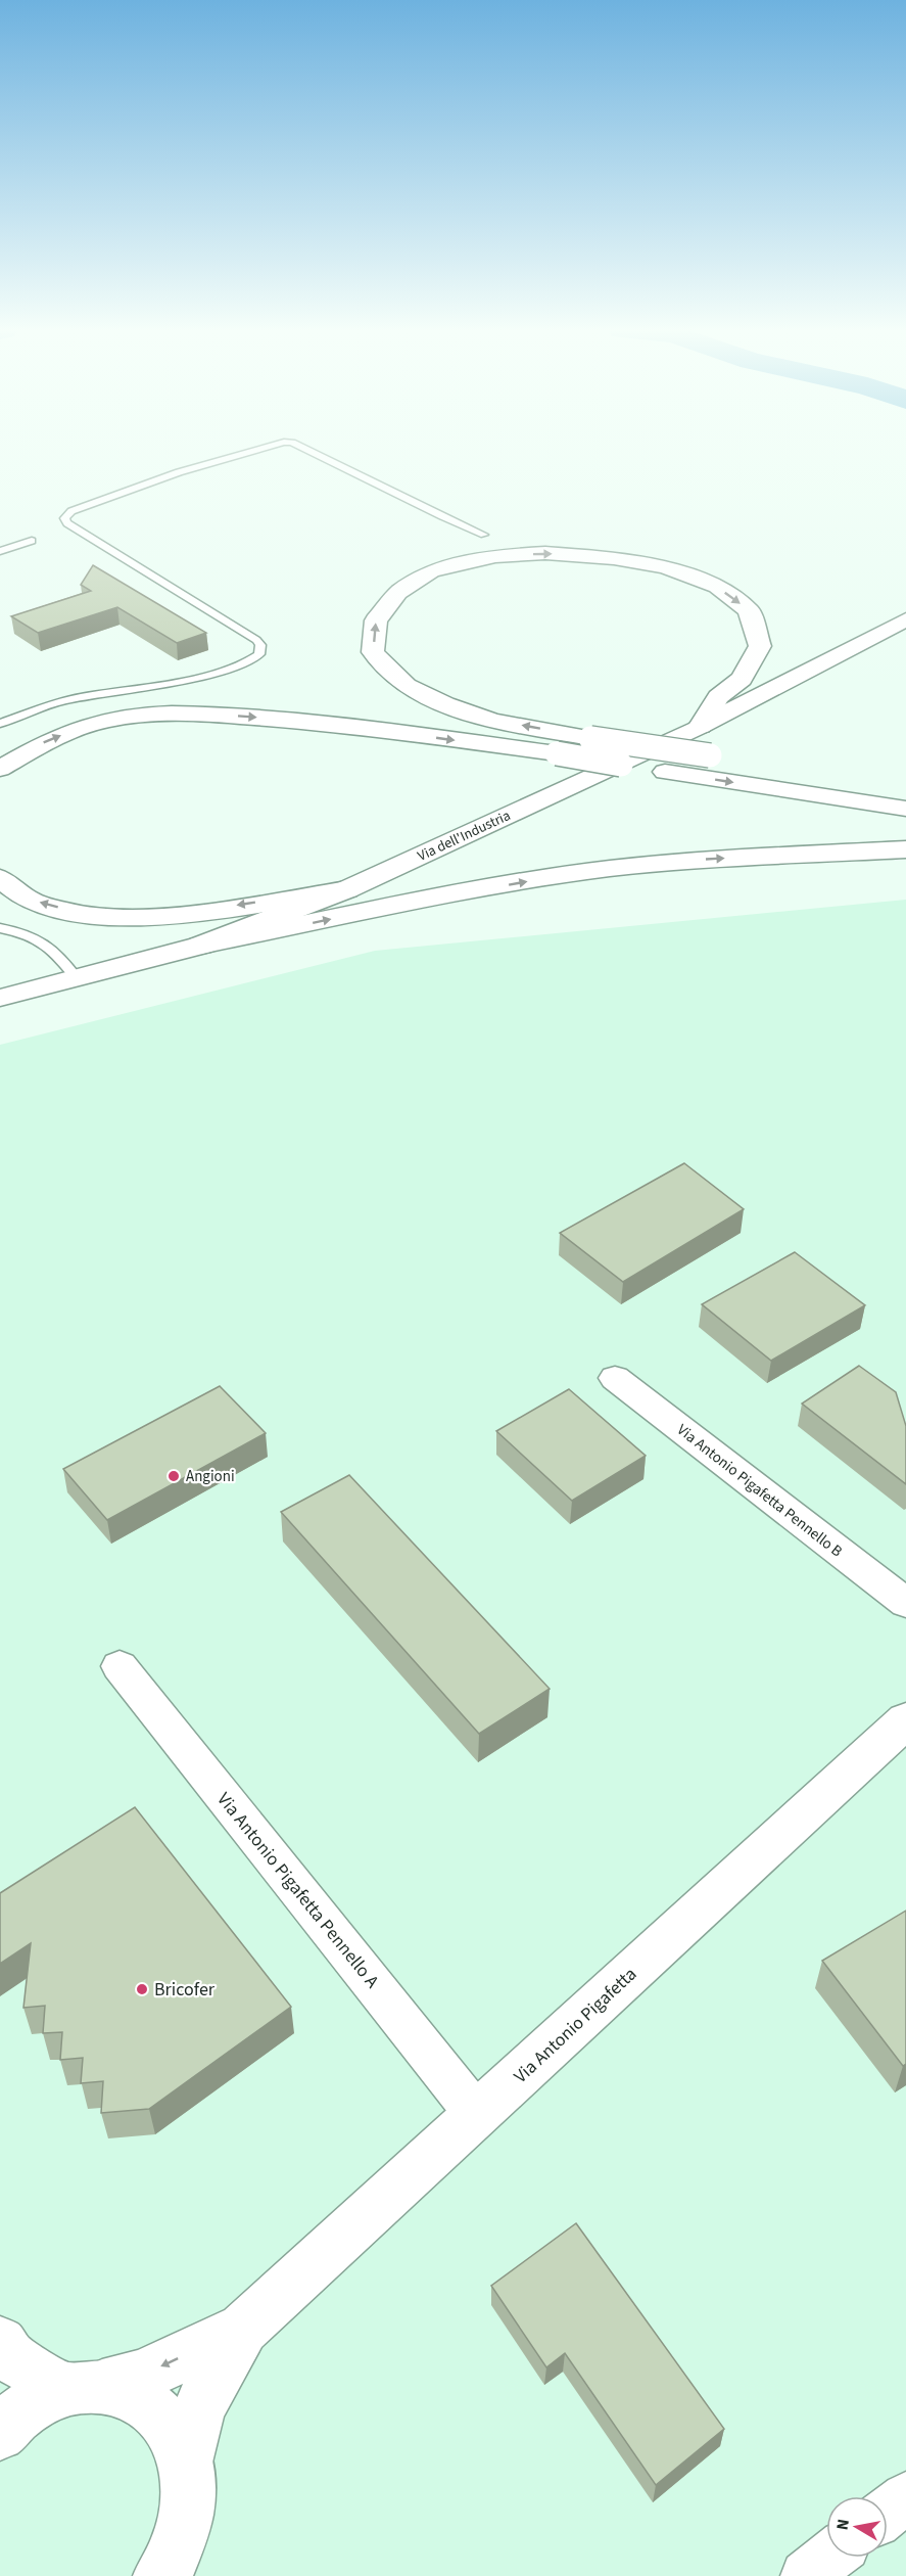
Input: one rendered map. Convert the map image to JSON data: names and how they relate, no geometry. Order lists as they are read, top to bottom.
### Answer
{
  "streets": {
    "main road": ["Via dell'Industria", "Via Antonio Pigafetta"],
    "street": ["Via Antonio Pigafetta Pennello B", "Via Antonio Pigafetta Pennello A"]
  },
  "crossings": [
    ["Via Antonio Pigafetta Pennello A", "Via Antonio Pigafetta"]
  ],
  "places": ["Angioni", "Bricofer"],
  "north": "left"
}
